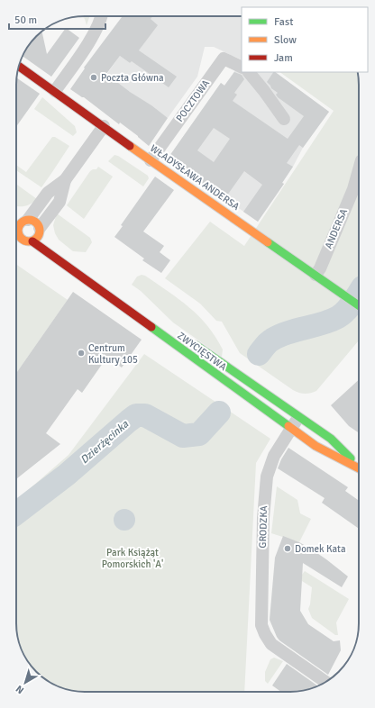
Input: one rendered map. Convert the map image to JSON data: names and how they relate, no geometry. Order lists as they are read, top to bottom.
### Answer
{
  "streets": {
    "street": [
      "POCZTOWA",
      "WŁADYSŁAWA ANDERSA",
      "ANDERSA",
      "ZWYCIĘSTWA",
      "GRODZKA"
    ]
  },
  "crossings": [
    ["POCZTOWA", "WŁADYSŁAWA ANDERSA"],
    ["WŁADYSŁAWA ANDERSA", "ANDERSA"],
    ["ZWYCIĘSTWA", "GRODZKA"]
  ],
  "water": ["Dzierżęcinka"],
  "parks": ["Park Książąt Pomorskich 'A'"],
  "places": ["Poczta Główna", "Centrum Kultury 105", "Domek Kata"],
  "legend": ["Fast", "Slow", "Jam"],
  "scale_bar": "50 m",
  "north": "bottom left"
}
